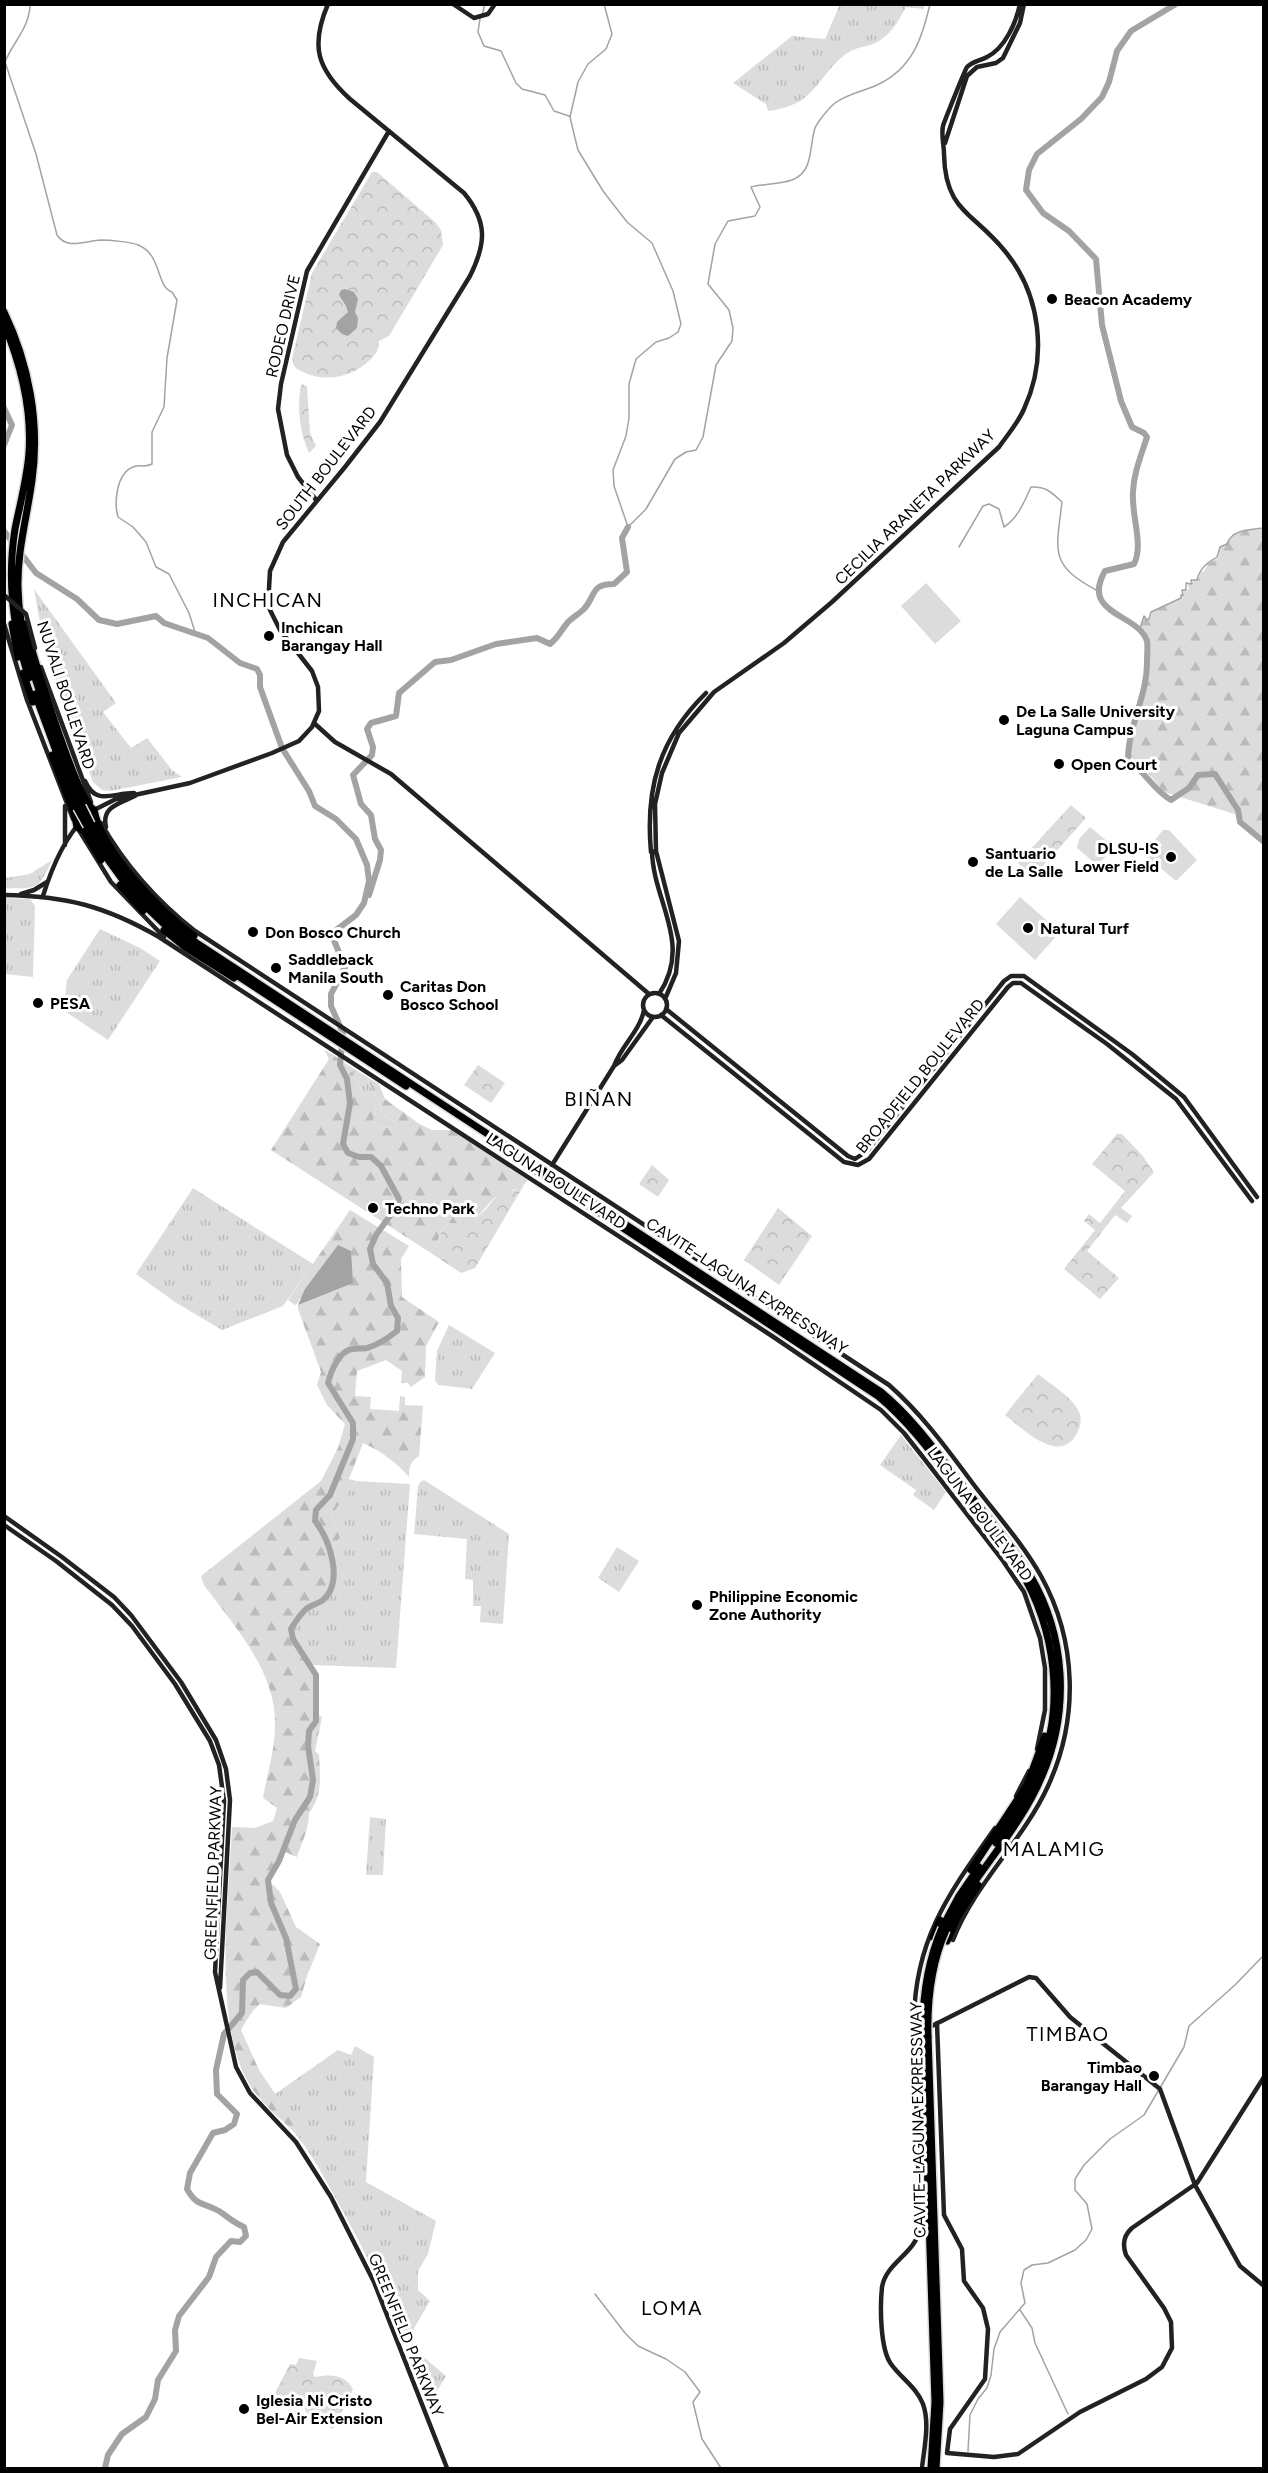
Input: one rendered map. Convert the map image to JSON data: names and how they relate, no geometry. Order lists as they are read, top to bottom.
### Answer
{
  "streets": {
    "highway": ["CAVITE–LAGUNA EXPRESSWAY"],
    "main road": [
      "RODEO DRIVE",
      "SOUTH BOULEVARD",
      "CECILIA ARANETA PARKWAY",
      "NUVALI BOULEVARD",
      "BROADFIELD BOULEVARD",
      "LAGUNA BOULEVARD",
      "GREENFIELD PARKWAY"
    ]
  },
  "crossings": [
    ["RODEO DRIVE", "SOUTH BOULEVARD"],
    ["CECILIA ARANETA PARKWAY", "BROADFIELD BOULEVARD"],
    ["NUVALI BOULEVARD", "LAGUNA BOULEVARD"],
    ["LAGUNA BOULEVARD", "CAVITE–LAGUNA EXPRESSWAY"]
  ],
  "districts": [
    "INCHICAN",
    "BIÑAN",
    "MALAMIG",
    "TIMBAO",
    "LOMA"
  ],
  "places": [
    "Beacon Academy",
    "Inchican Barangay Hall",
    "De La Salle University Laguna Campus",
    "Open Court",
    "DLSU-IS Lower Field",
    "Santuario de La Salle",
    "Natural Turf",
    "Don Bosco Church",
    "Saddleback Manila South",
    "Caritas Don Bosco School",
    "PESA",
    "Techno Park",
    "Philippine Economic Zone Authority",
    "Timbao Barangay Hall",
    "Iglesia Ni Cristo Bel-Air Extension"
  ]
}
